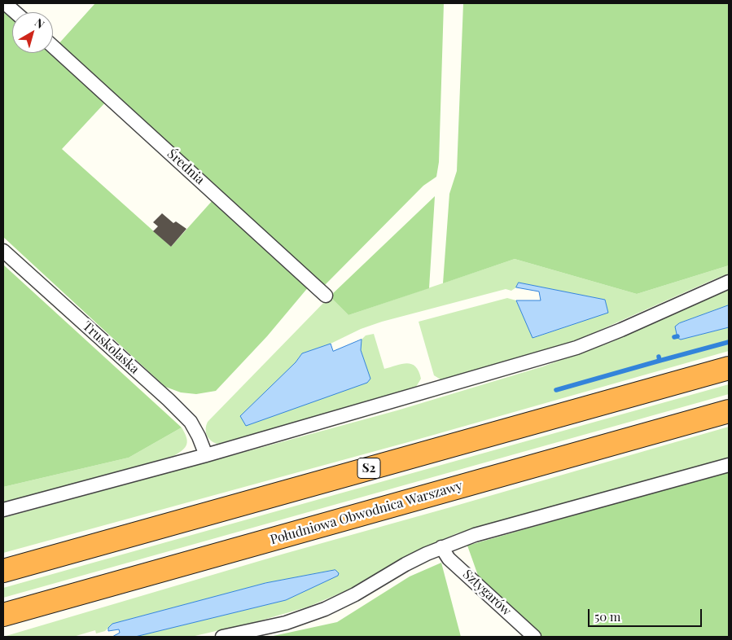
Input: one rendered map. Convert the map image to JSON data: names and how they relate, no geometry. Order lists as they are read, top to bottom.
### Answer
{
  "streets": {
    "highway": ["S2", "Południowa Obwodnica Warszawy"],
    "street": ["Średnia", "Truskolaska", "Sztygarów"]
  },
  "scale_bar": "50 m",
  "north": "top right"
}
